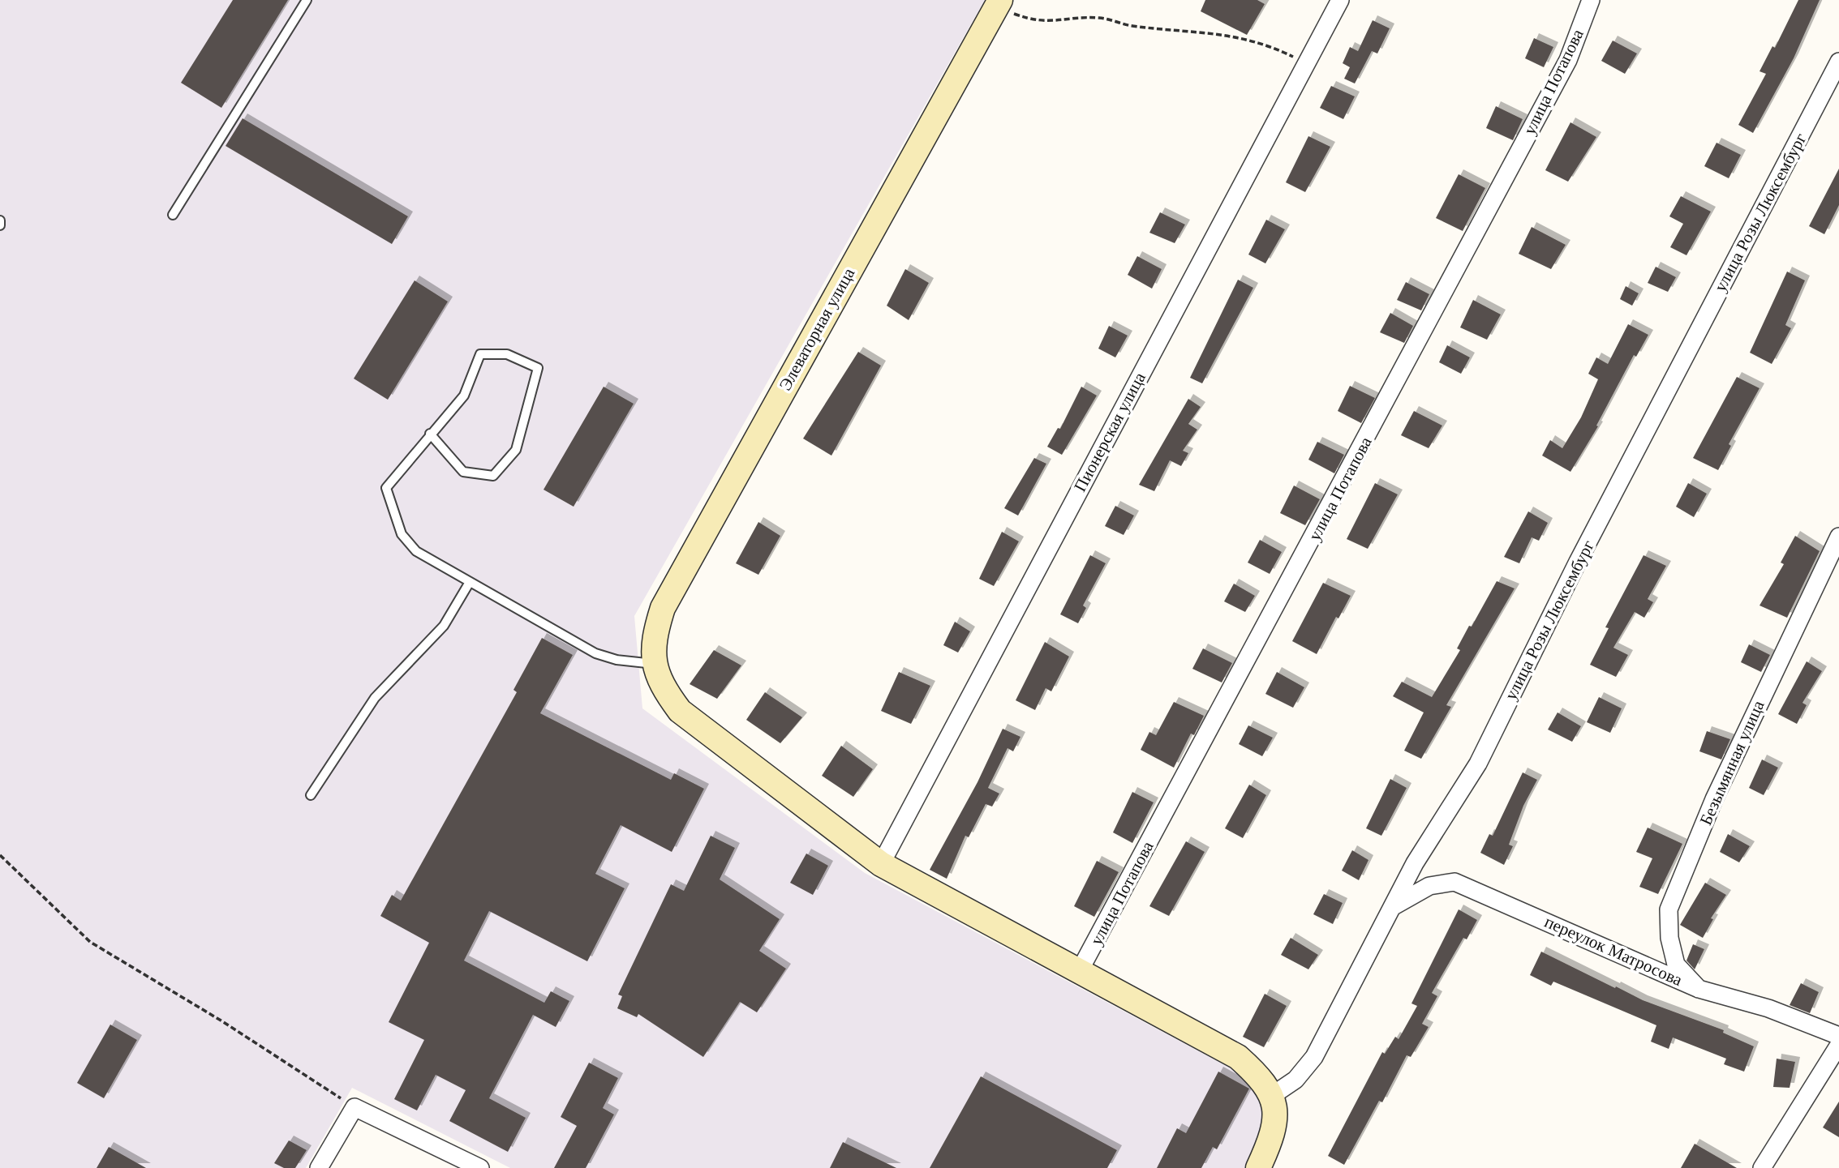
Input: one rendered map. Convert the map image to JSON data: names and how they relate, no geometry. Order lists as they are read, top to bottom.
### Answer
{
  "streets": {
    "main road": ["Элеваторная улица"],
    "street": [
      "улица Потапова",
      "улица Розы Люксембург",
      "Пионерская улица",
      "Безымянная улица",
      "переулок Матросова"
    ]
  },
  "crossings": [
    ["улица Розы Люксембург", "переулок Матросова"],
    ["Безымянная улица", "переулок Матросова"]
  ]
}
